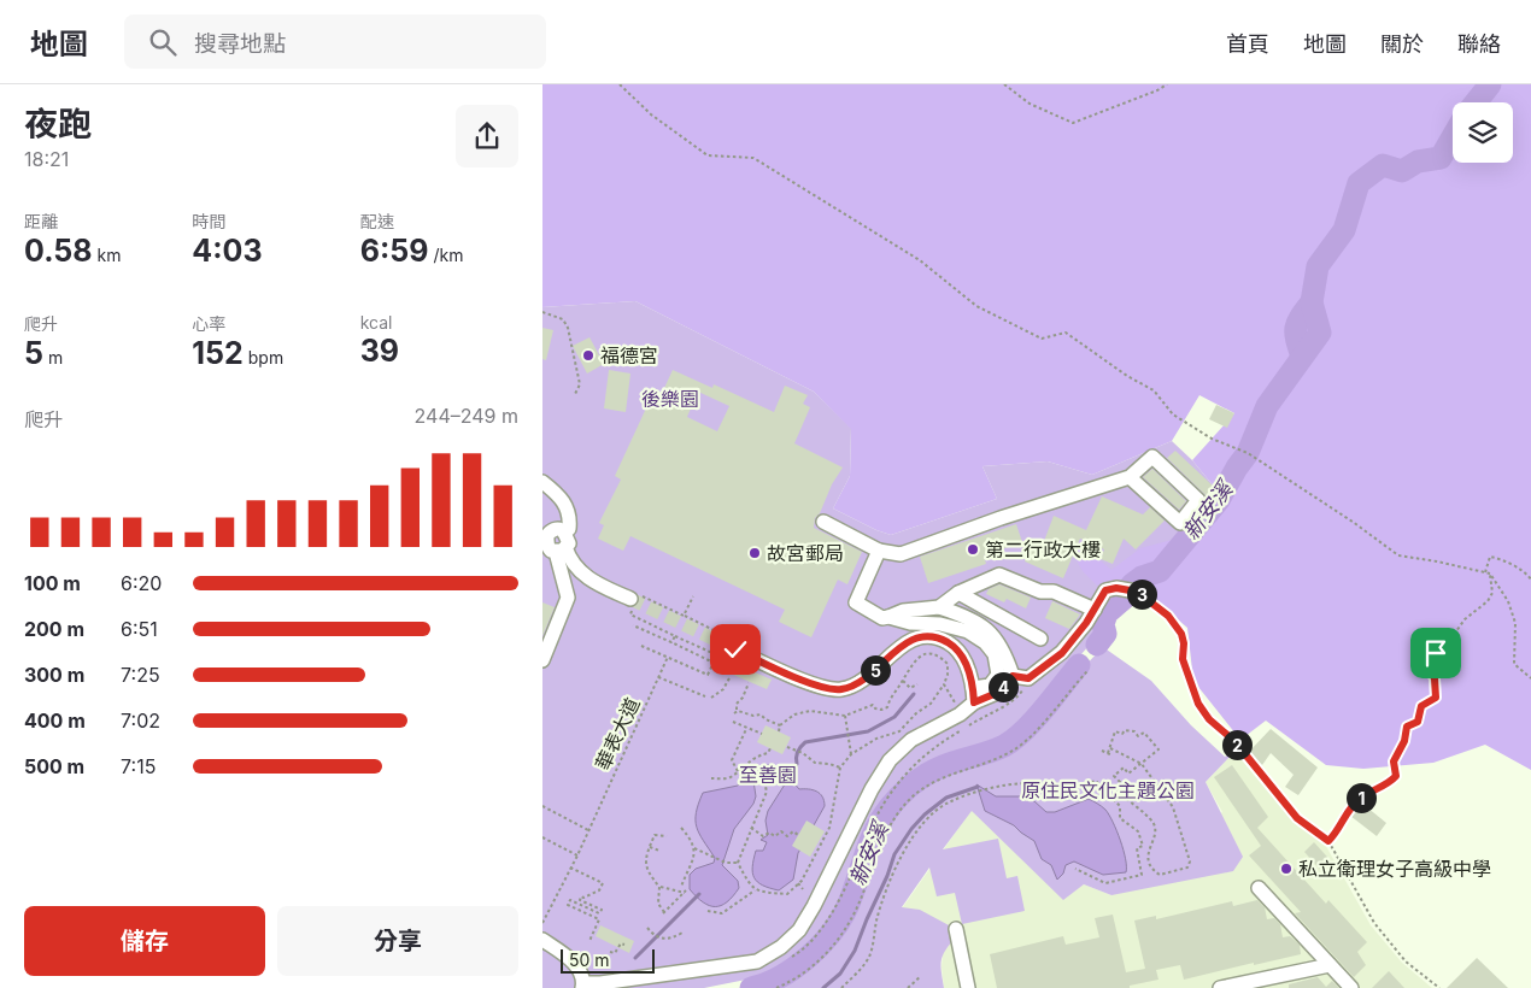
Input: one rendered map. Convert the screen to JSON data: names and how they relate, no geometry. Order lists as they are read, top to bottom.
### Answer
{
  "streets": {
    "path": ["華表大道"]
  },
  "water": ["新安溪"],
  "parks": ["後樂園", "至善園", "原住民文化主題公園"],
  "places": [
    "福德宮",
    "第二行政大樓",
    "故宮郵局",
    "私立衛理女子高級中學"
  ],
  "scale_bar": "50 m",
  "page": {
    "header": "地圖",
    "search": "搜尋地點",
    "nav": [
      "首頁",
      "地圖",
      "關於",
      "聯絡"
    ],
    "heading": ["夜跑", "18:21"],
    "stats": [
      ["距離", "0.58 km"],
      ["時間", "4:03"],
      ["配速", "6:59 /km"],
      ["爬升", "5 m"],
      ["心率", "152 bpm"],
      ["kcal", "39"]
    ],
    "chart": ["爬升", "244–249 m"],
    "list": [
      {
        "name": "100 m",
        "note": "6:20"
      },
      {
        "name": "200 m",
        "note": "6:51"
      },
      {
        "name": "300 m",
        "note": "7:25"
      },
      {
        "name": "400 m",
        "note": "7:02"
      },
      {
        "name": "500 m",
        "note": "7:15"
      }
    ],
    "pins": [
      "3",
      "5",
      "4",
      "2",
      "1"
    ],
    "buttons": ["儲存", "分享"],
    "scale": "50 m"
  }
}
